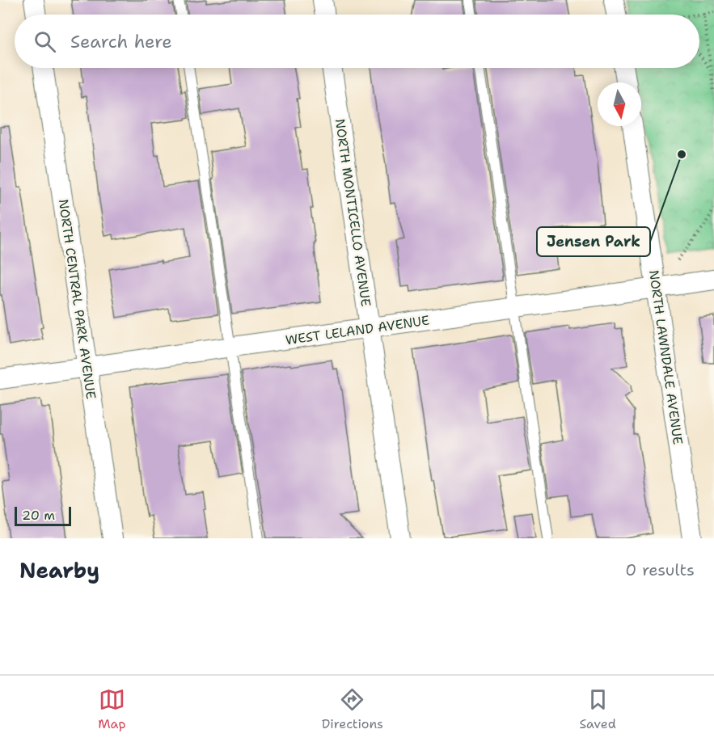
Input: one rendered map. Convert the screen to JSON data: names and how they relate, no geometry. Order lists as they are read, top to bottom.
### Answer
{
  "streets": {
    "street": [
      "NORTH MONTICELLO AVENUE",
      "NORTH CENTRAL PARK AVENUE",
      "WEST LELAND AVENUE",
      "NORTH LAWNDALE AVENUE"
    ]
  },
  "crossings": [
    ["NORTH MONTICELLO AVENUE", "WEST LELAND AVENUE"],
    ["NORTH CENTRAL PARK AVENUE", "WEST LELAND AVENUE"],
    ["WEST LELAND AVENUE", "NORTH LAWNDALE AVENUE"]
  ],
  "places": ["Jensen Park"],
  "scale_bar": "20 m",
  "north": "bottom",
  "page": {
    "search": "Search here",
    "scale": "20 m",
    "heading": ["Nearby", "0 results"],
    "nav": ["Map", "Directions", "Saved"]
  }
}
